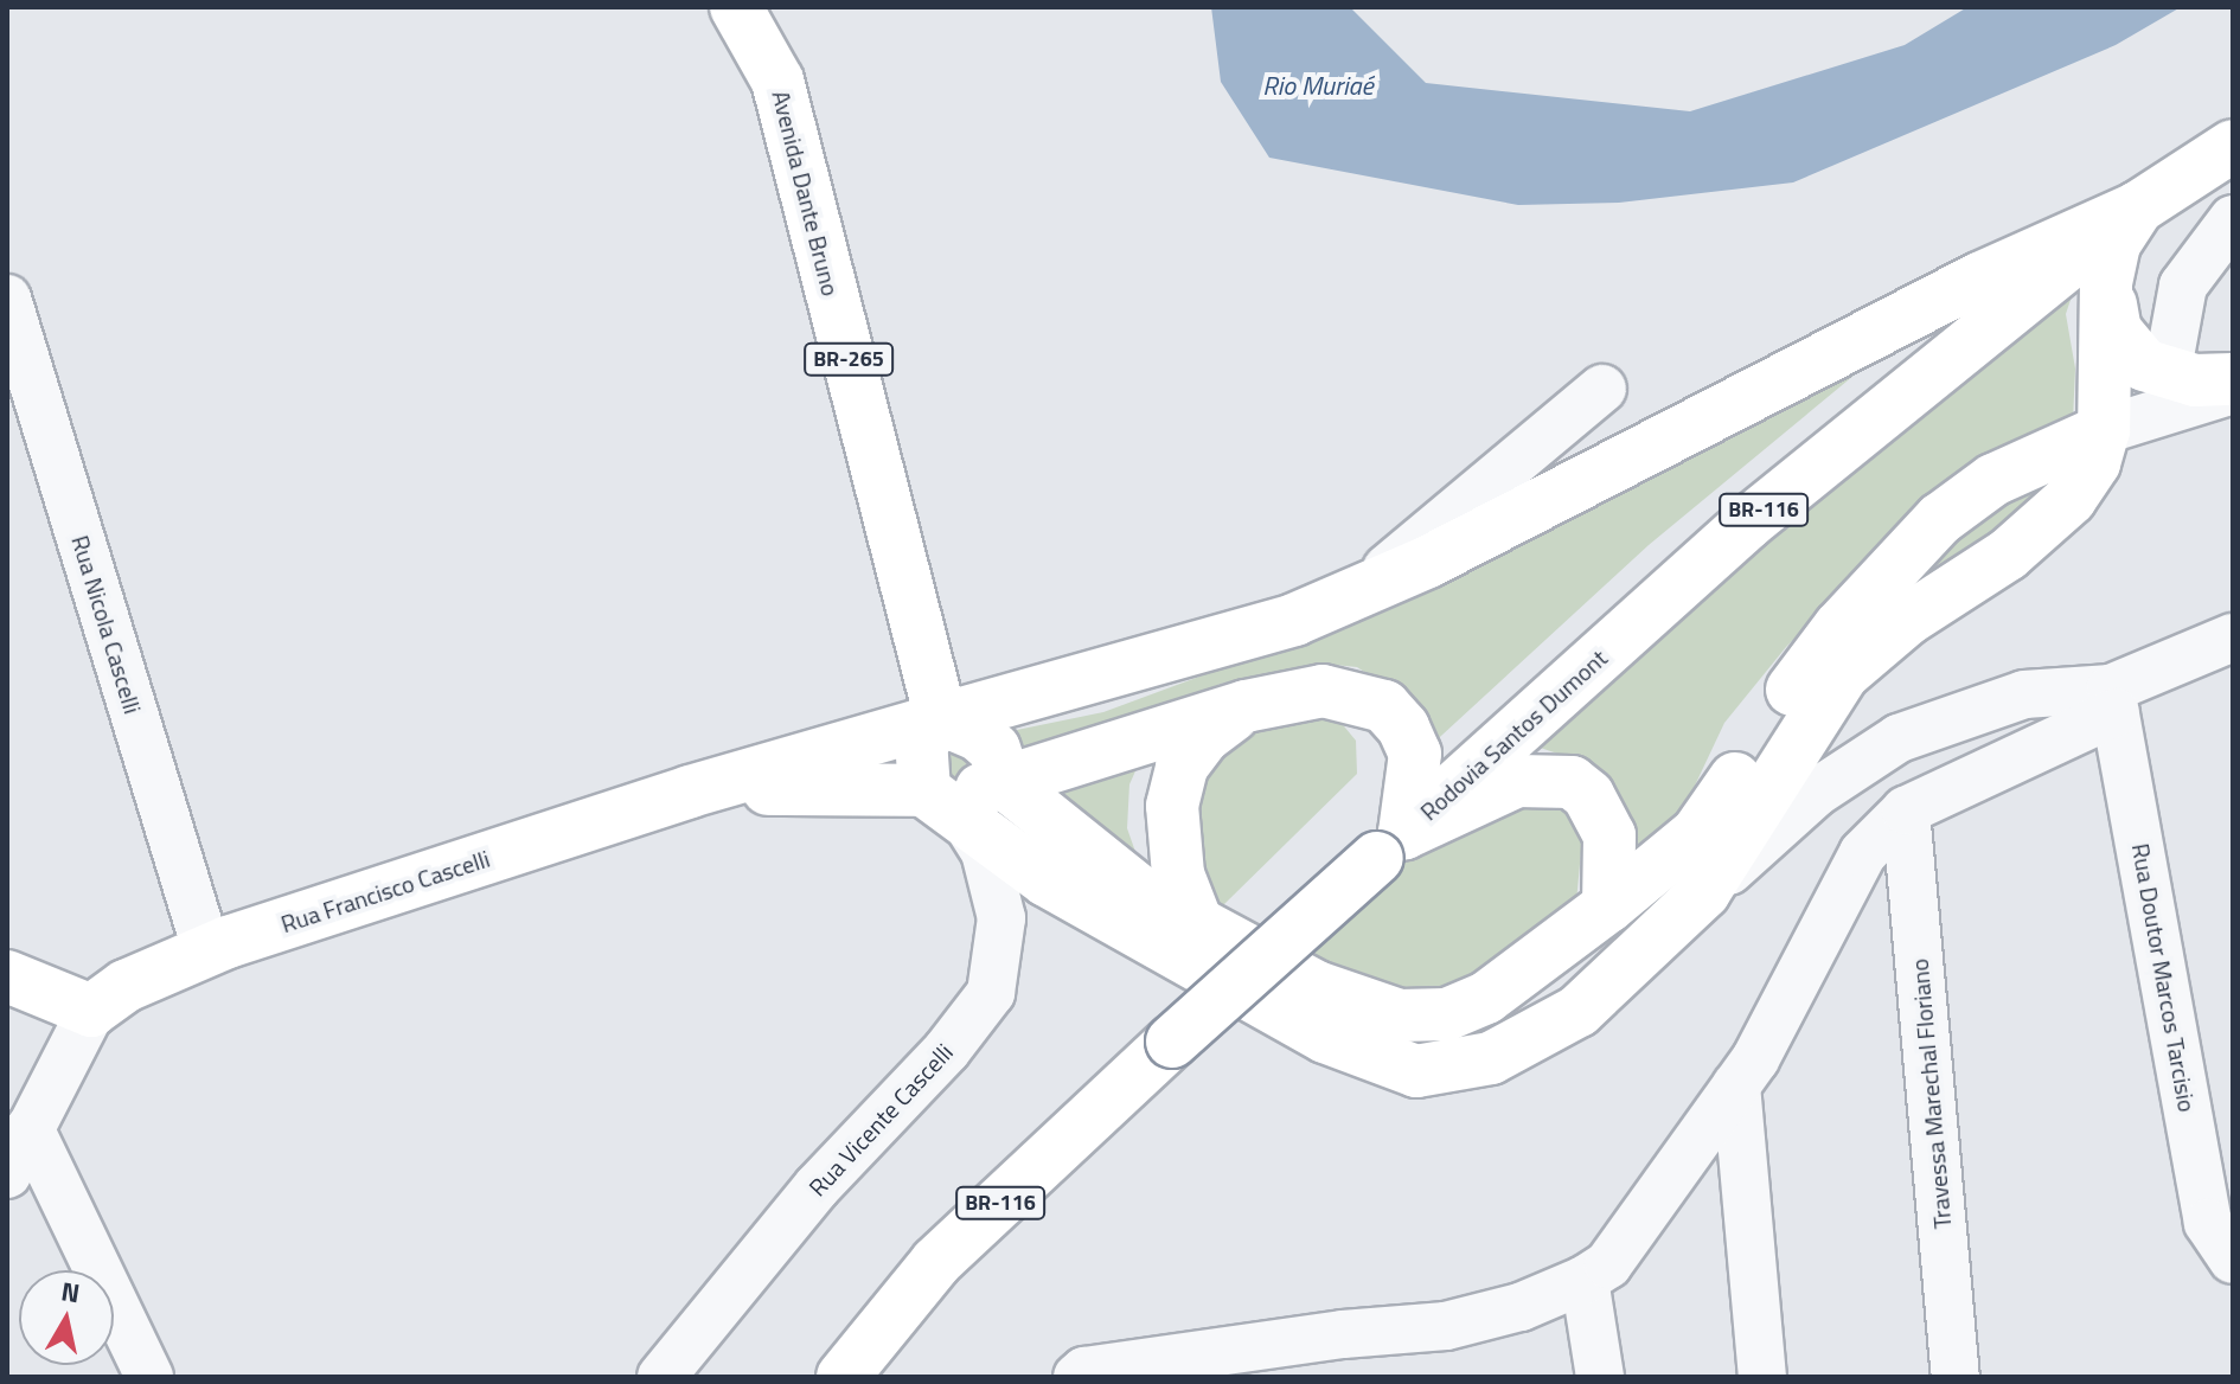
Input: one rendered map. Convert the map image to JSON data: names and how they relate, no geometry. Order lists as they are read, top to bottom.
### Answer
{
  "streets": {
    "main road": [
      "Avenida Dante Bruno",
      "BR-265",
      "BR-116",
      "Rodovia Santos Dumont",
      "Rua Francisco Cascelli"
    ],
    "street": [
      "Rua Nicola Cascelli",
      "Rua Doutor Marcos Tarcisio",
      "Travessa Marechal Floriano",
      "Rua Vicente Cascelli"
    ]
  },
  "crossings": [
    ["Avenida Dante Bruno", "Rua Francisco Cascelli"],
    ["Rua Nicola Cascelli", "Rua Francisco Cascelli"],
    ["Rodovia Santos Dumont", "Rua Francisco Cascelli"]
  ],
  "water": ["Rio Muriaé"],
  "north": "top"
}
